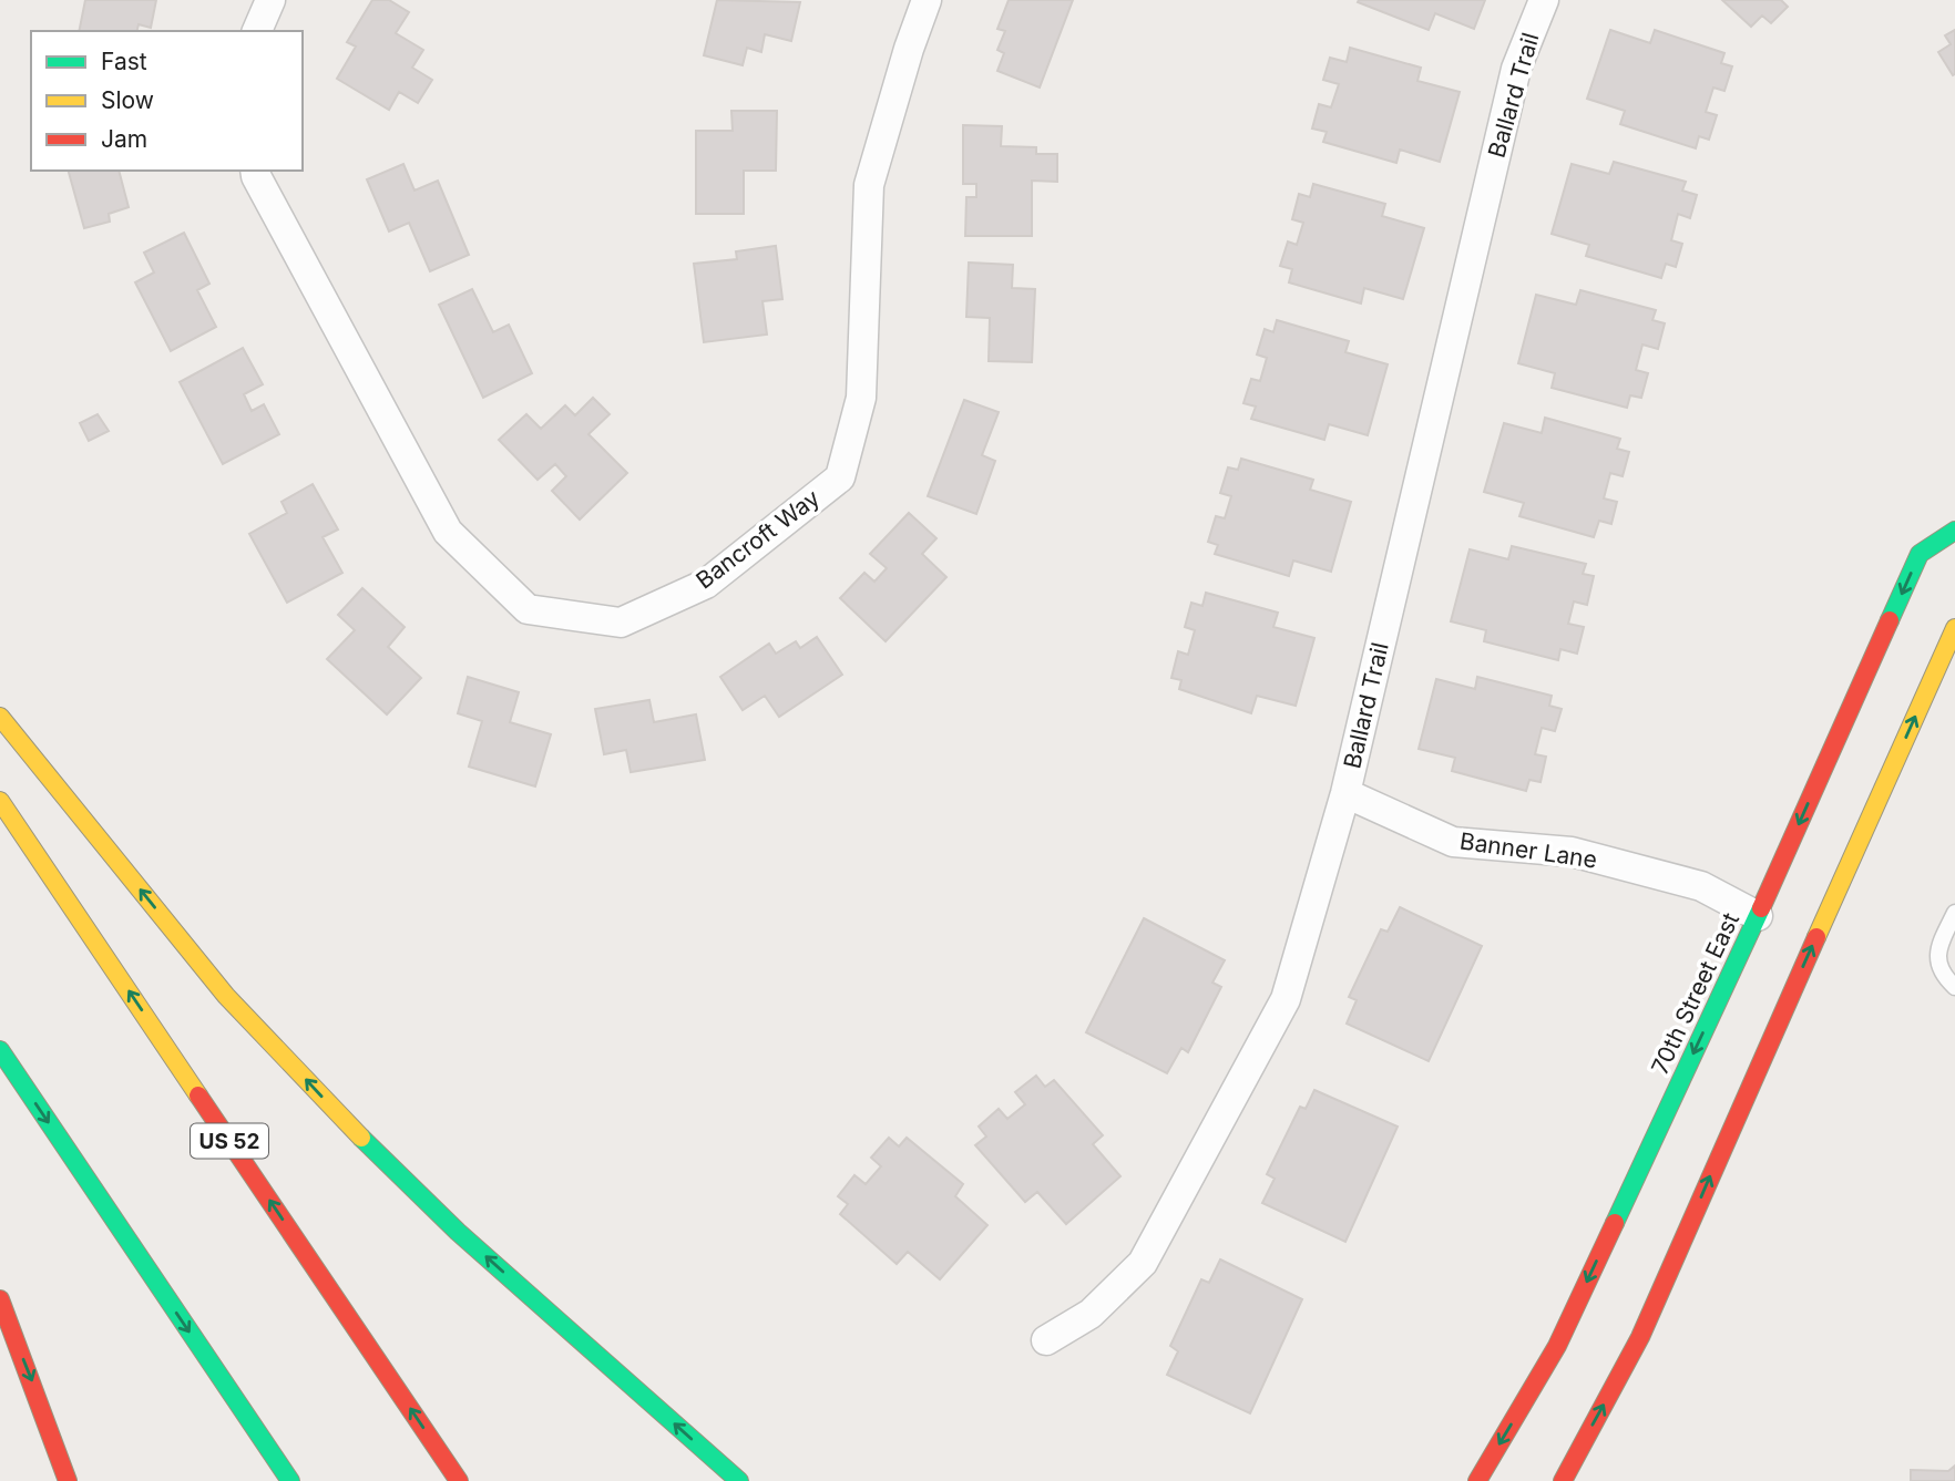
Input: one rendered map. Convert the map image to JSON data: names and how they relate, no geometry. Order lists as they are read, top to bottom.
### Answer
{
  "streets": {
    "main road": ["70th Street East", "US 52"],
    "street": ["Ballard Trail", "Bancroft Way", "Banner Lane"]
  },
  "crossings": [
    ["Ballard Trail", "Banner Lane"],
    ["Banner Lane", "70th Street East"]
  ],
  "legend": ["Fast", "Slow", "Jam"]
}
